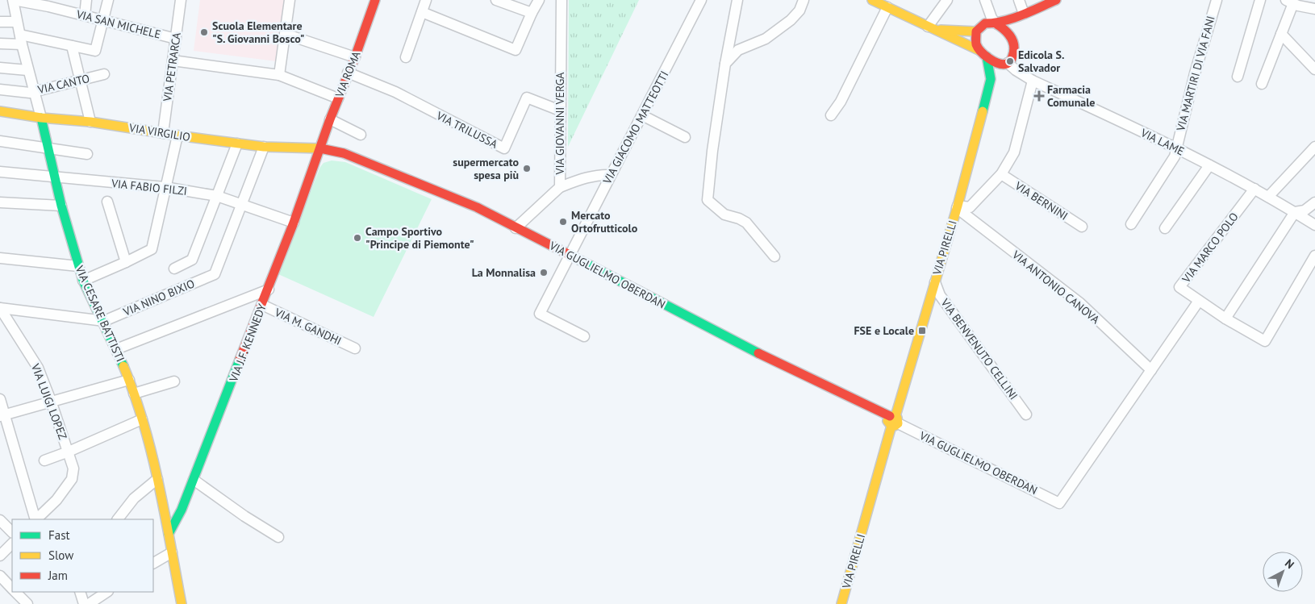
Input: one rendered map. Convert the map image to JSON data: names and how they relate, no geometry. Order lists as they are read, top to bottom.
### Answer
{
  "streets": {
    "street": [
      "VIA SAN MICHELE",
      "VIA PETRARCA",
      "VIA MARTIRI DI VIA FANI",
      "VIA ROMA",
      "VIA CANTO",
      "VIA GIOVANNI VERGA",
      "VIA GIACOMO MATTEOTTI",
      "VIA TRILUSSA",
      "VIA VIRGILIO",
      "VIA LAME",
      "VIA FABIO FILZI",
      "VIA BERNINI",
      "VIA PIRELLI",
      "VIA MARCO POLO",
      "VIA GUGLIELMO OBERDAN",
      "VIA ANTONIO CANOVA",
      "VIA NINO BIXIO",
      "VIA CESARE BATTISTI",
      "VIA M. GANDHI",
      "VIA J.F. KENNEDY",
      "VIA BENVENUTO CELLINI",
      "VIA LUIGI LOPEZ"
    ]
  },
  "crossings": [
    ["VIA SAN MICHELE", "VIA PETRARCA"],
    ["VIA SAN MICHELE", "VIA CESARE BATTISTI"],
    ["VIA PETRARCA", "VIA VIRGILIO"],
    ["VIA MARTIRI DI VIA FANI", "VIA LAME"],
    ["VIA ROMA", "VIA TRILUSSA"],
    ["VIA ROMA", "VIA VIRGILIO"],
    ["VIA ROMA", "VIA GUGLIELMO OBERDAN"],
    ["VIA ROMA", "VIA J.F. KENNEDY"],
    ["VIA CANTO", "VIA CESARE BATTISTI"],
    ["VIA GIOVANNI VERGA", "VIA TRILUSSA"],
    ["VIA GIOVANNI VERGA", "VIA GUGLIELMO OBERDAN"],
    ["VIA GIACOMO MATTEOTTI", "VIA GUGLIELMO OBERDAN"],
    ["VIA VIRGILIO", "VIA GUGLIELMO OBERDAN"],
    ["VIA VIRGILIO", "VIA CESARE BATTISTI"],
    ["VIA VIRGILIO", "VIA J.F. KENNEDY"],
    ["VIA LAME", "VIA PIRELLI"],
    ["VIA LAME", "VIA MARCO POLO"],
    ["VIA FABIO FILZI", "VIA NINO BIXIO"],
    ["VIA FABIO FILZI", "VIA CESARE BATTISTI"],
    ["VIA FABIO FILZI", "VIA J.F. KENNEDY"],
    ["VIA PIRELLI", "VIA GUGLIELMO OBERDAN"],
    ["VIA PIRELLI", "VIA ANTONIO CANOVA"],
    ["VIA PIRELLI", "VIA BENVENUTO CELLINI"],
    ["VIA GUGLIELMO OBERDAN", "VIA ANTONIO CANOVA"],
    ["VIA GUGLIELMO OBERDAN", "VIA J.F. KENNEDY"],
    ["VIA NINO BIXIO", "VIA CESARE BATTISTI"],
    ["VIA CESARE BATTISTI", "VIA J.F. KENNEDY"],
    ["VIA M. GANDHI", "VIA J.F. KENNEDY"]
  ],
  "places": {
    "other": [
      "Scuola Elementare \"S. Giovanni Bosco\"",
      "Edicola S. Salvador",
      "supermercato spesa più",
      "Mercato Ortofrutticolo",
      "Campo Sportivo \"Principe di Piemonte\"",
      "La Monnalisa"
    ],
    "health": ["Farmacia Comunale"],
    "transit": ["FSE e Locale"]
  },
  "legend": ["Fast", "Slow", "Jam"],
  "north": "top right"
}
